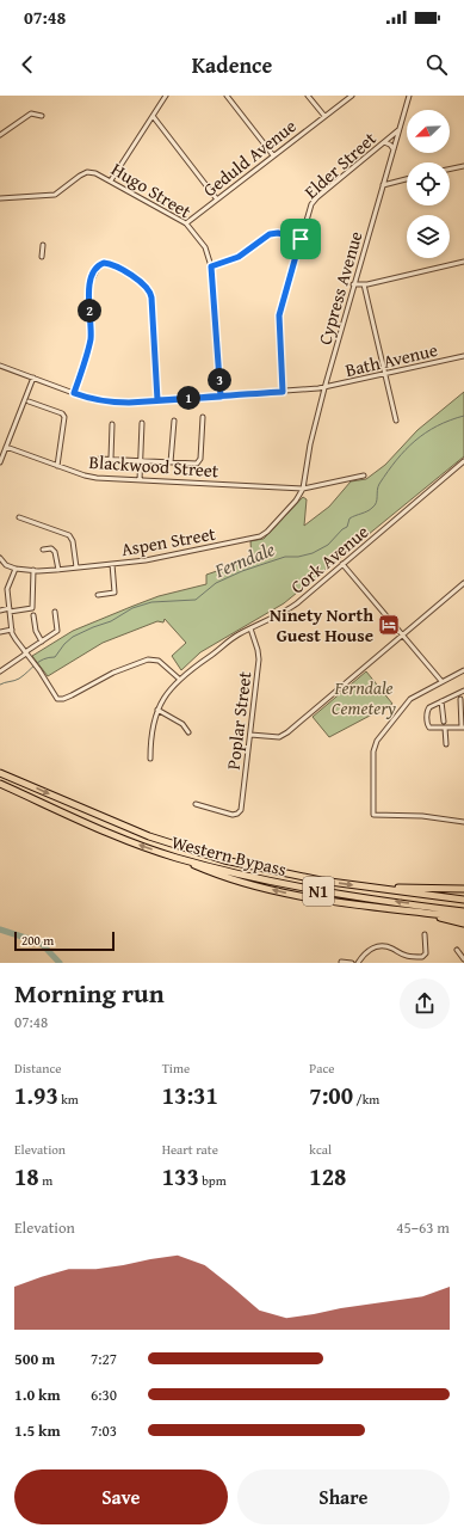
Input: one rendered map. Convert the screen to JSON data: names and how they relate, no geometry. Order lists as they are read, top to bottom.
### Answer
{
  "streets": {
    "highway": ["Western Bypass", "N1"],
    "street": [
      "Geduld Avenue",
      "Elder Street",
      "Hugo Street",
      "Cypress Avenue",
      "Bath Avenue",
      "Blackwood Street",
      "Aspen Street",
      "Cork Avenue",
      "Poplar Street"
    ]
  },
  "crossings": [
    ["Geduld Avenue", "Hugo Street"],
    ["Elder Street", "Cypress Avenue"],
    ["Elder Street", "Bath Avenue"],
    ["Cypress Avenue", "Bath Avenue"],
    ["Cypress Avenue", "Blackwood Street"],
    ["Cypress Avenue", "Aspen Street"],
    ["Blackwood Street", "Aspen Street"],
    ["Cork Avenue", "Poplar Street"]
  ],
  "water": ["Ferndale"],
  "parks": ["Ferndale Cemetery"],
  "places": {
    "hotel": ["Ninety North Guest House"]
  },
  "scale_bar": "200 m",
  "north": "bottom left",
  "page": {
    "status": "07:48",
    "header": "Kadence",
    "pins": ["2", "3", "1"],
    "scale": "200 m",
    "heading": ["Morning run", "07:48"],
    "stats": [
      ["Distance", "1.93 km"],
      ["Time", "13:31"],
      ["Pace", "7:00 /km"],
      ["Elevation", "18 m"],
      ["Heart rate", "133 bpm"],
      ["kcal", "128"]
    ],
    "chart": ["Elevation", "45–63 m"],
    "list": [
      {
        "name": "500 m",
        "note": "7:27"
      },
      {
        "name": "1.0 km",
        "note": "6:30"
      },
      {
        "name": "1.5 km",
        "note": "7:03"
      }
    ],
    "buttons": ["Save", "Share"]
  }
}
